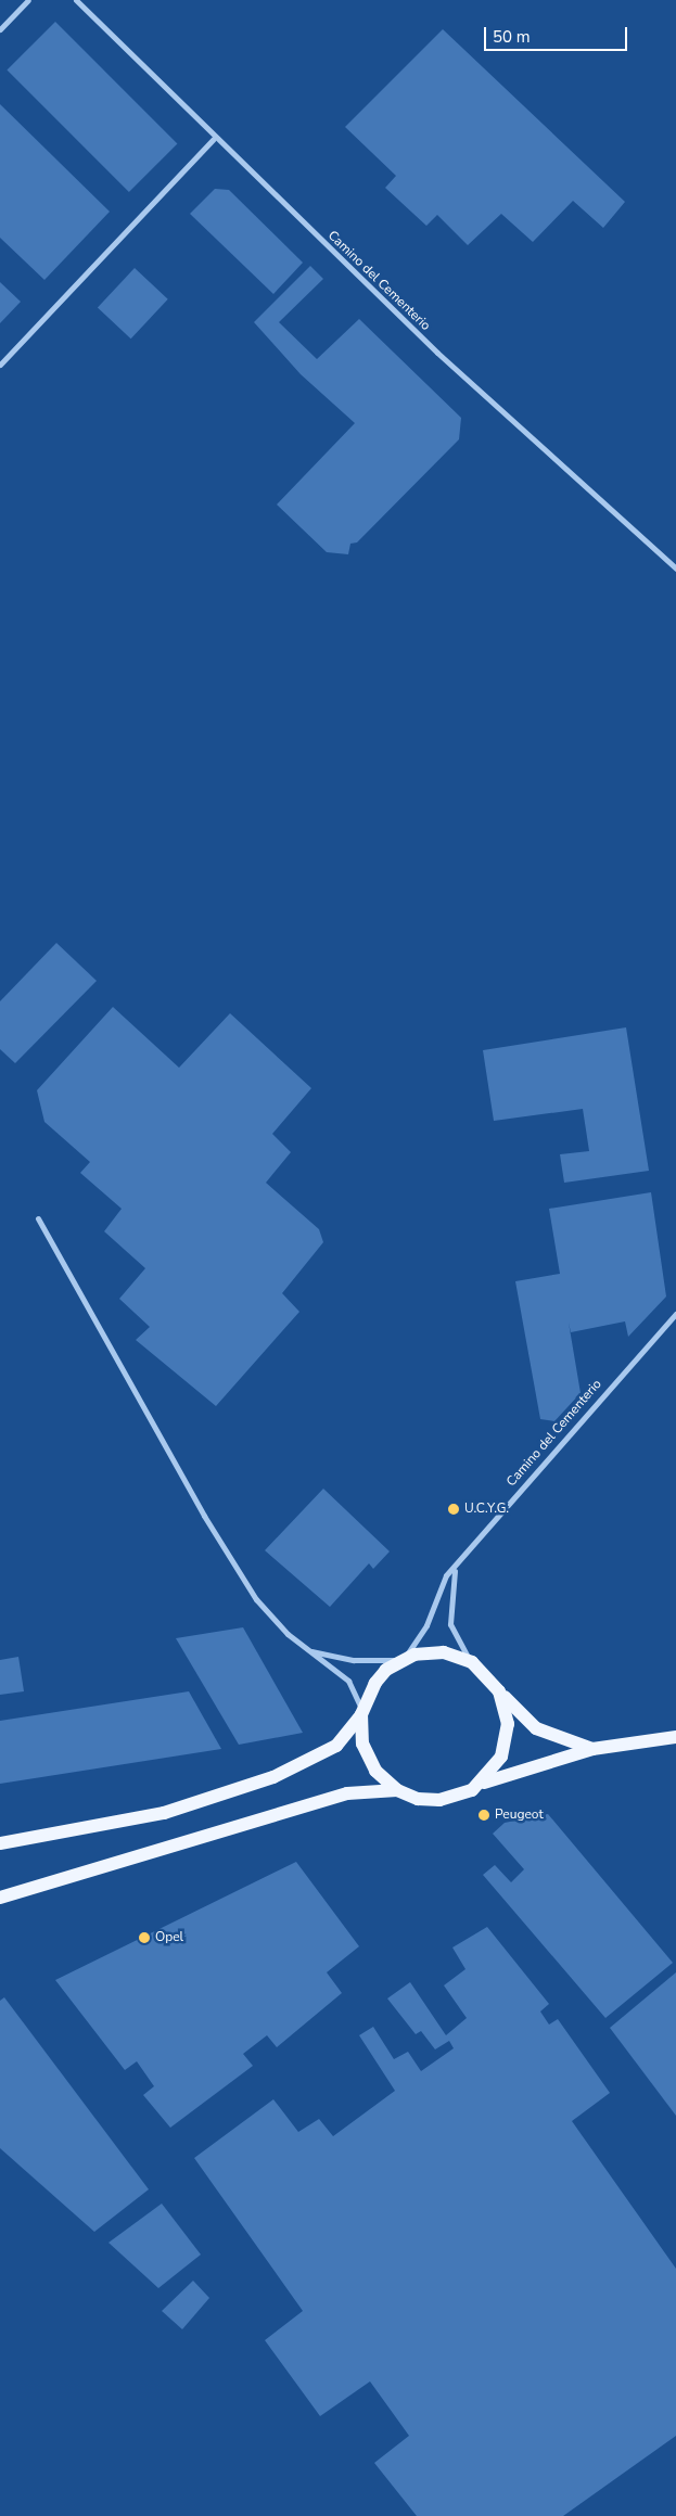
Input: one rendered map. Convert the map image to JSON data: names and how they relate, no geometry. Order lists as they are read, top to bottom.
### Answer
{
  "streets": {
    "street": ["Camino del Cementerio"]
  },
  "places": ["U.C.Y.G.", "Peugeot", "Opel"],
  "scale_bar": "50 m"
}
